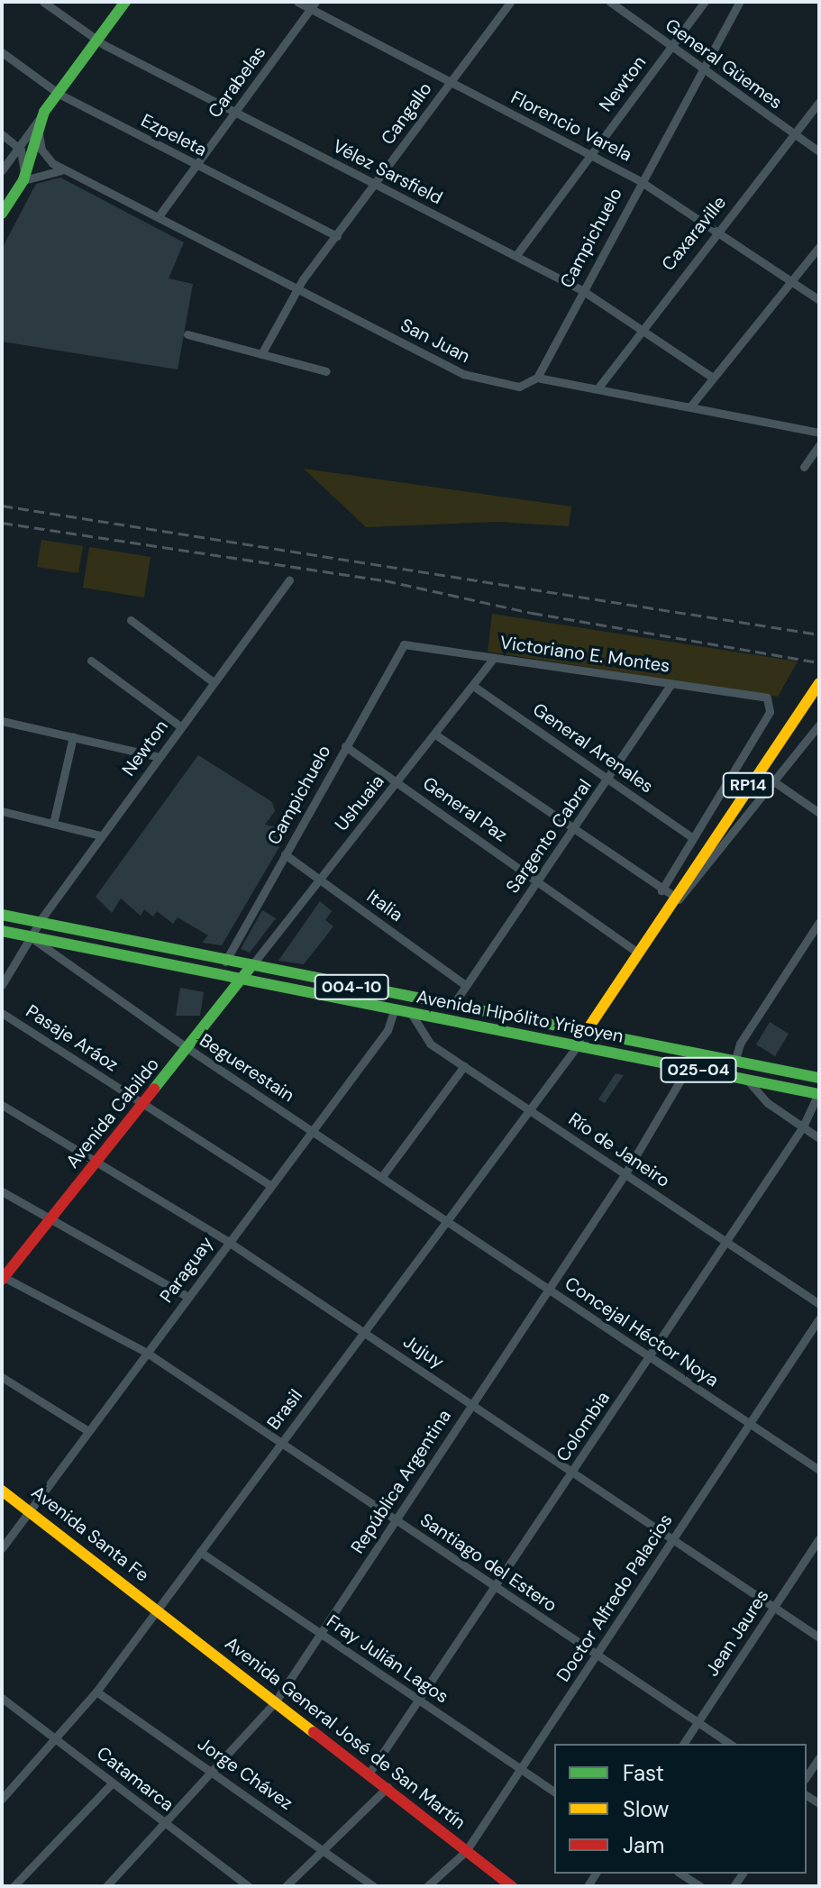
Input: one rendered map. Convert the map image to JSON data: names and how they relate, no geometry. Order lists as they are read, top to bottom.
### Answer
{
  "streets": {
    "main road": [
      "RP14",
      "004-10",
      "Avenida Hipólito Yrigoyen",
      "025-04",
      "Avenida Cabildo",
      "Avenida Santa Fe",
      "Avenida General José de San Martín"
    ],
    "street": [
      "General Güemes",
      "Carabelas",
      "Newton",
      "Cangallo",
      "Florencio Varela",
      "Ezpeleta",
      "Vélez Sarsfield",
      "Caxaraville",
      "Campichuelo",
      "San Juan",
      "Victoriano E. Montes",
      "General Arenales",
      "Ushuaia",
      "General Paz",
      "Sargento Cabral",
      "Italia",
      "Pasaje Aráoz",
      "Beguerestain",
      "Río de Janeiro",
      "Paraguay",
      "Concejal Héctor Noya",
      "Jujuy",
      "Brasil",
      "Colombia",
      "República Argentina",
      "Santiago del Estero",
      "Doctor Alfredo Palacios",
      "Jean Jaures",
      "Fray Julián Lagos",
      "Jorge Chávez",
      "Catamarca"
    ]
  },
  "crossings": [
    ["General Güemes", "Newton"],
    ["General Güemes", "Caxaraville"],
    ["General Güemes", "Campichuelo"],
    ["Carabelas", "Florencio Varela"],
    ["Carabelas", "Ezpeleta"],
    ["Carabelas", "Vélez Sarsfield"],
    ["Carabelas", "San Juan"],
    ["Newton", "Florencio Varela"],
    ["Newton", "Vélez Sarsfield"],
    ["Newton", "Avenida Hipólito Yrigoyen"],
    ["Newton", "Beguerestain"],
    ["Cangallo", "Florencio Varela"],
    ["Cangallo", "Ezpeleta"],
    ["Cangallo", "Vélez Sarsfield"],
    ["Cangallo", "San Juan"],
    ["Florencio Varela", "Caxaraville"],
    ["Florencio Varela", "Campichuelo"],
    ["Vélez Sarsfield", "Caxaraville"],
    ["Vélez Sarsfield", "Campichuelo"],
    ["Caxaraville", "San Juan"],
    ["Campichuelo", "San Juan"],
    ["Campichuelo", "Victoriano E. Montes"],
    ["Campichuelo", "General Paz"],
    ["Campichuelo", "Italia"],
    ["Campichuelo", "Avenida Hipólito Yrigoyen"],
    ["Victoriano E. Montes", "General Arenales"],
    ["Victoriano E. Montes", "Ushuaia"],
    ["Victoriano E. Montes", "Sargento Cabral"],
    ["General Arenales", "Ushuaia"],
    ["General Arenales", "Sargento Cabral"],
    ["RP14", "General Paz"],
    ["RP14", "Avenida Hipólito Yrigoyen"],
    ["RP14", "Brasil"],
    ["Ushuaia", "General Paz"],
    ["Ushuaia", "Italia"],
    ["Ushuaia", "Avenida Hipólito Yrigoyen"],
    ["Ushuaia", "Avenida Cabildo"],
    ["General Paz", "Sargento Cabral"],
    ["Sargento Cabral", "Italia"],
    ["Sargento Cabral", "Avenida Hipólito Yrigoyen"],
    ["Avenida Hipólito Yrigoyen", "Beguerestain"],
    ["Avenida Hipólito Yrigoyen", "Avenida Cabildo"],
    ["Avenida Hipólito Yrigoyen", "Río de Janeiro"],
    ["Avenida Hipólito Yrigoyen", "Paraguay"],
    ["Avenida Hipólito Yrigoyen", "Brasil"],
    ["Avenida Hipólito Yrigoyen", "Colombia"],
    ["Avenida Hipólito Yrigoyen", "República Argentina"],
    ["Pasaje Aráoz", "Avenida Cabildo"],
    ["Pasaje Aráoz", "Paraguay"],
    ["Beguerestain", "Avenida Cabildo"],
    ["Beguerestain", "Paraguay"],
    ["Beguerestain", "Concejal Héctor Noya"],
    ["Beguerestain", "Brasil"],
    ["Avenida Cabildo", "Jujuy"],
    ["Avenida Cabildo", "Santiago del Estero"],
    ["Río de Janeiro", "Brasil"],
    ["Río de Janeiro", "Colombia"],
    ["Río de Janeiro", "República Argentina"],
    ["Paraguay", "Jujuy"],
    ["Paraguay", "Avenida Santa Fe"],
    ["Paraguay", "Santiago del Estero"],
    ["Concejal Héctor Noya", "Brasil"],
    ["Concejal Héctor Noya", "Colombia"],
    ["Concejal Héctor Noya", "República Argentina"],
    ["Concejal Héctor Noya", "Doctor Alfredo Palacios"],
    ["Jujuy", "Brasil"],
    ["Jujuy", "Colombia"],
    ["Jujuy", "República Argentina"],
    ["Jujuy", "Doctor Alfredo Palacios"],
    ["Jujuy", "Jean Jaures"],
    ["Brasil", "Avenida Santa Fe"],
    ["Brasil", "Santiago del Estero"],
    ["Brasil", "Fray Julián Lagos"],
    ["Brasil", "Avenida General José de San Martín"],
    ["Brasil", "Jorge Chávez"],
    ["Brasil", "Catamarca"],
    ["Colombia", "Santiago del Estero"],
    ["Colombia", "Fray Julián Lagos"],
    ["Colombia", "Avenida General José de San Martín"],
    ["República Argentina", "Santiago del Estero"],
    ["República Argentina", "Fray Julián Lagos"],
    ["República Argentina", "Avenida General José de San Martín"],
    ["República Argentina", "Jorge Chávez"],
    ["República Argentina", "Catamarca"],
    ["Avenida Santa Fe", "Avenida General José de San Martín"],
    ["Santiago del Estero", "Doctor Alfredo Palacios"],
    ["Santiago del Estero", "Jean Jaures"],
    ["Doctor Alfredo Palacios", "Fray Julián Lagos"],
    ["Doctor Alfredo Palacios", "Avenida General José de San Martín"]
  ],
  "legend": ["Fast", "Slow", "Jam"]
}
